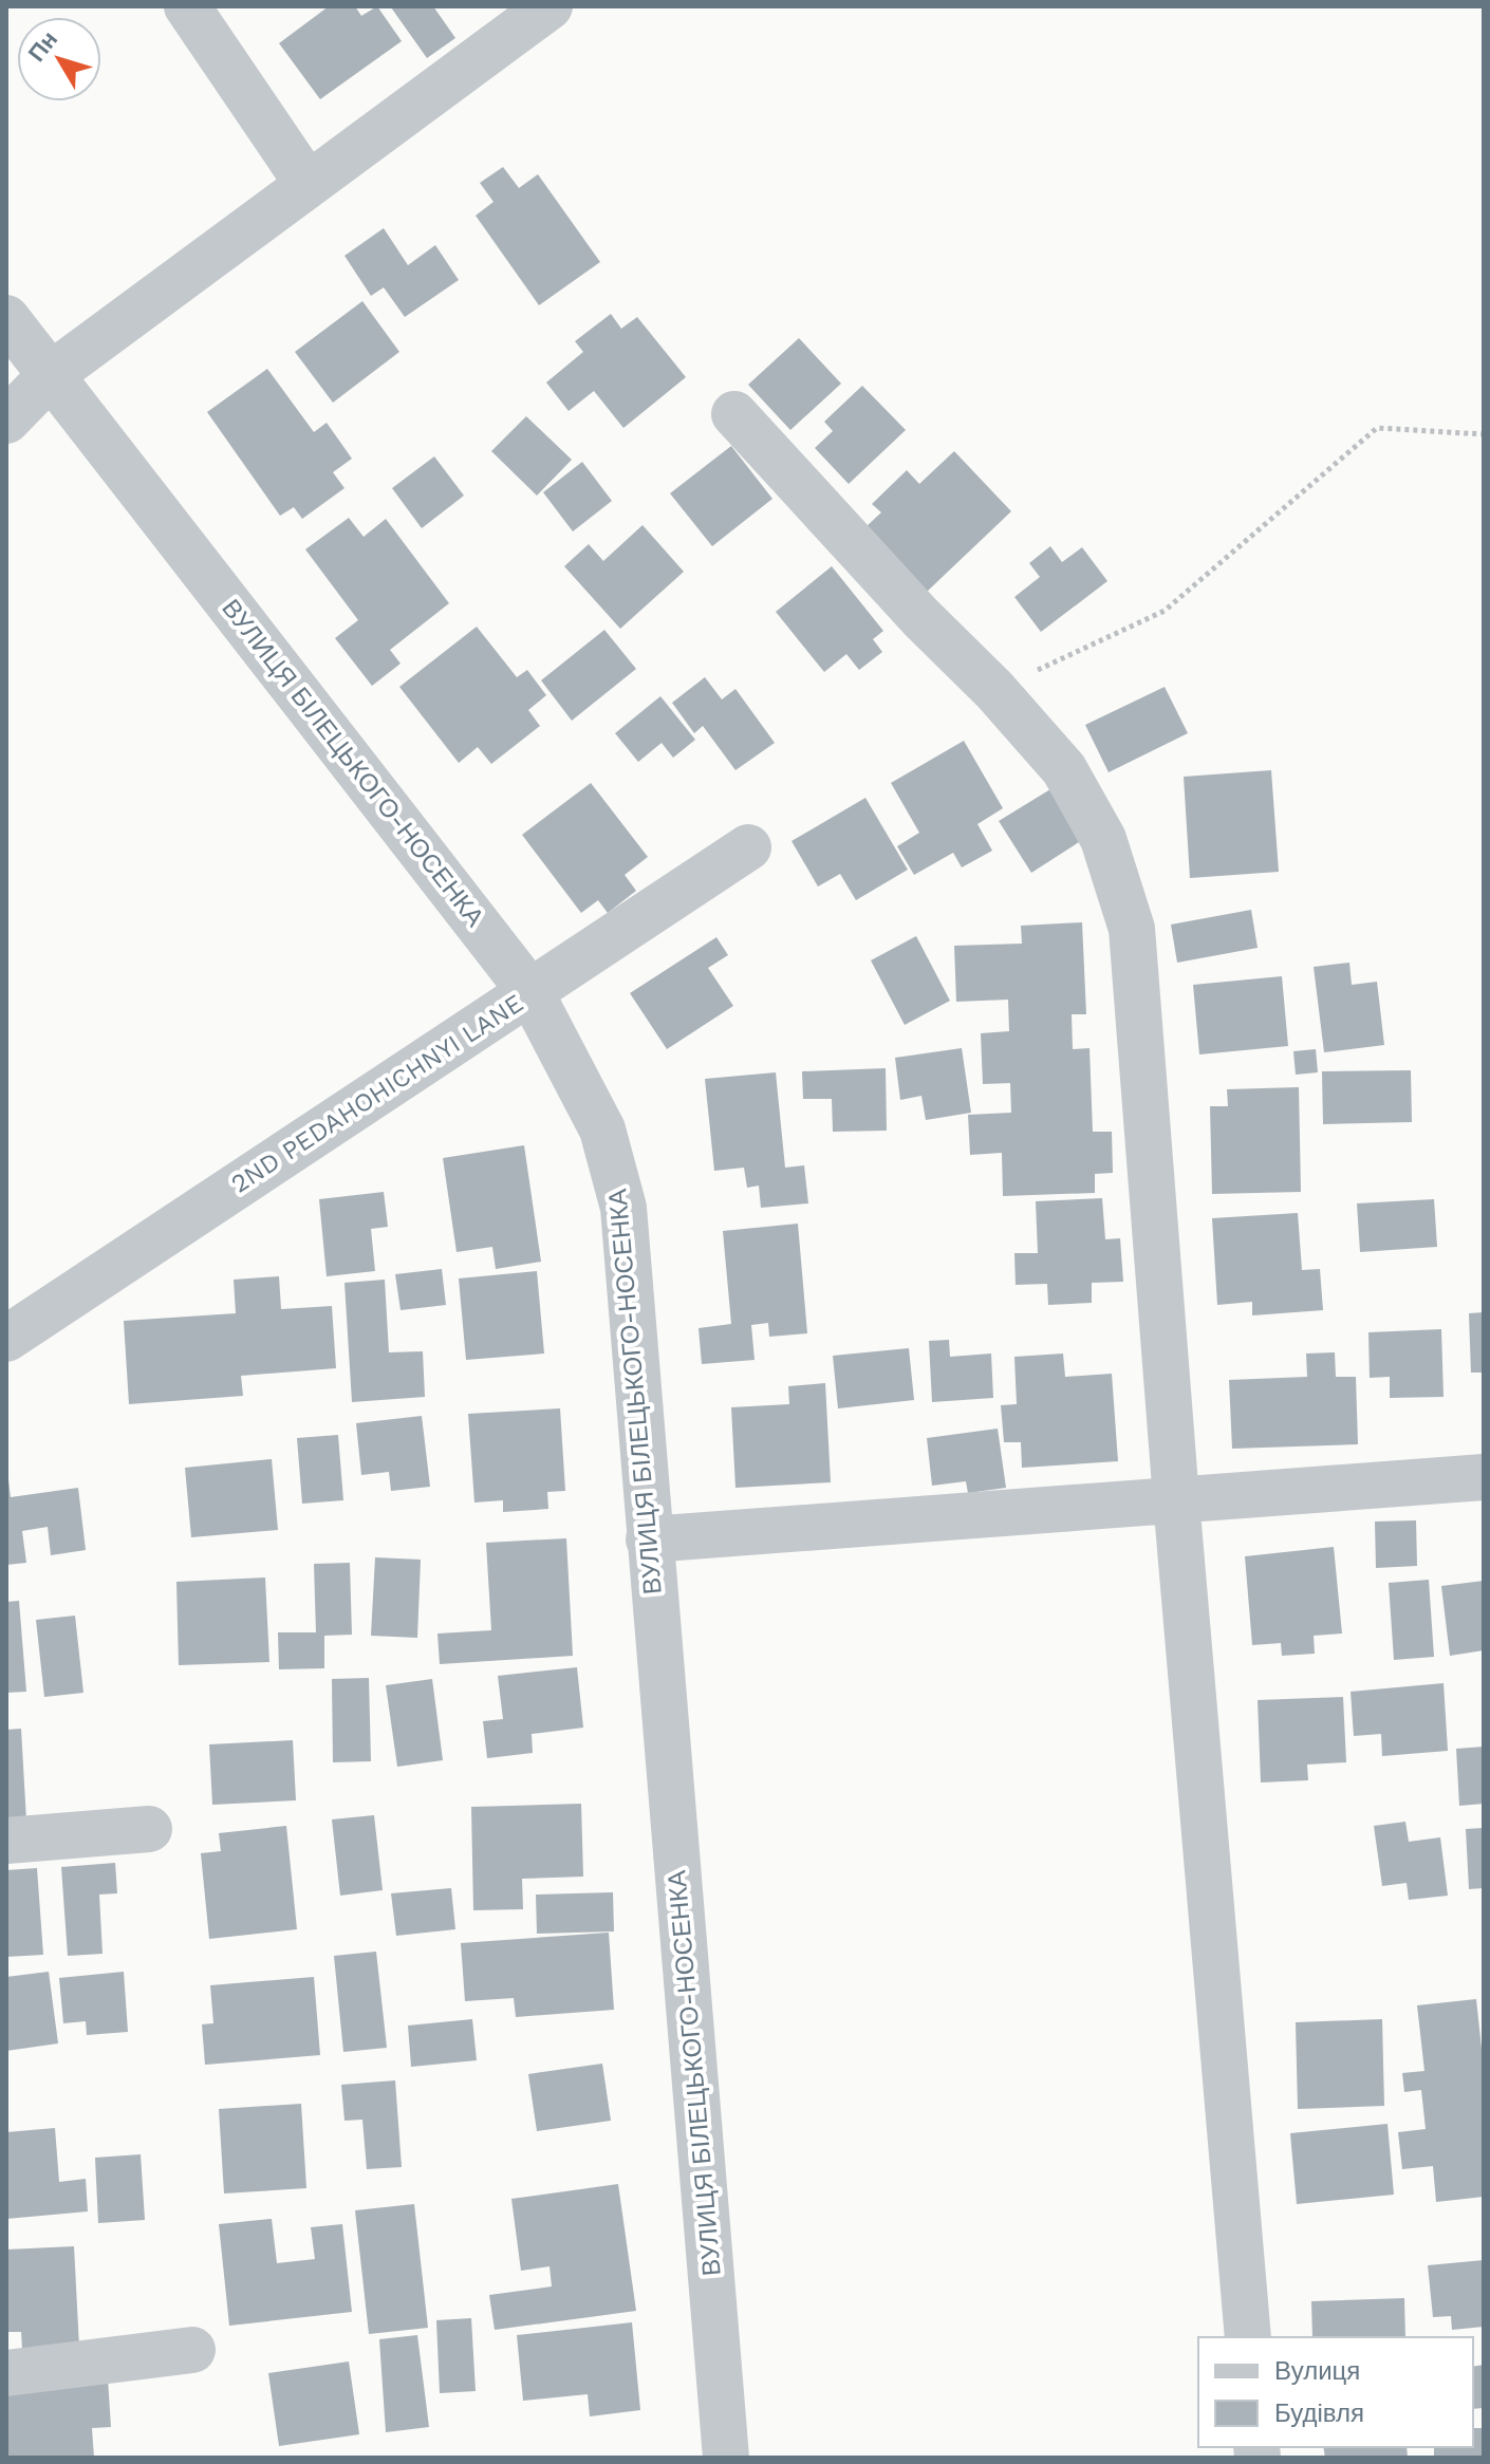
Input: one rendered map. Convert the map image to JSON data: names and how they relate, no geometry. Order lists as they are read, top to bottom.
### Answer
{
  "streets": {
    "street": ["ВУЛИЦЯ БІЛЕЦЬКОГО-НОСЕНКА", "2ND PEDAHOHICHNYI LANE"]
  },
  "crossings": [
    ["ВУЛИЦЯ БІЛЕЦЬКОГО-НОСЕНКА", "2ND PEDAHOHICHNYI LANE"]
  ],
  "legend": ["Вулиця", "Будівля"],
  "north": "top left"
}
